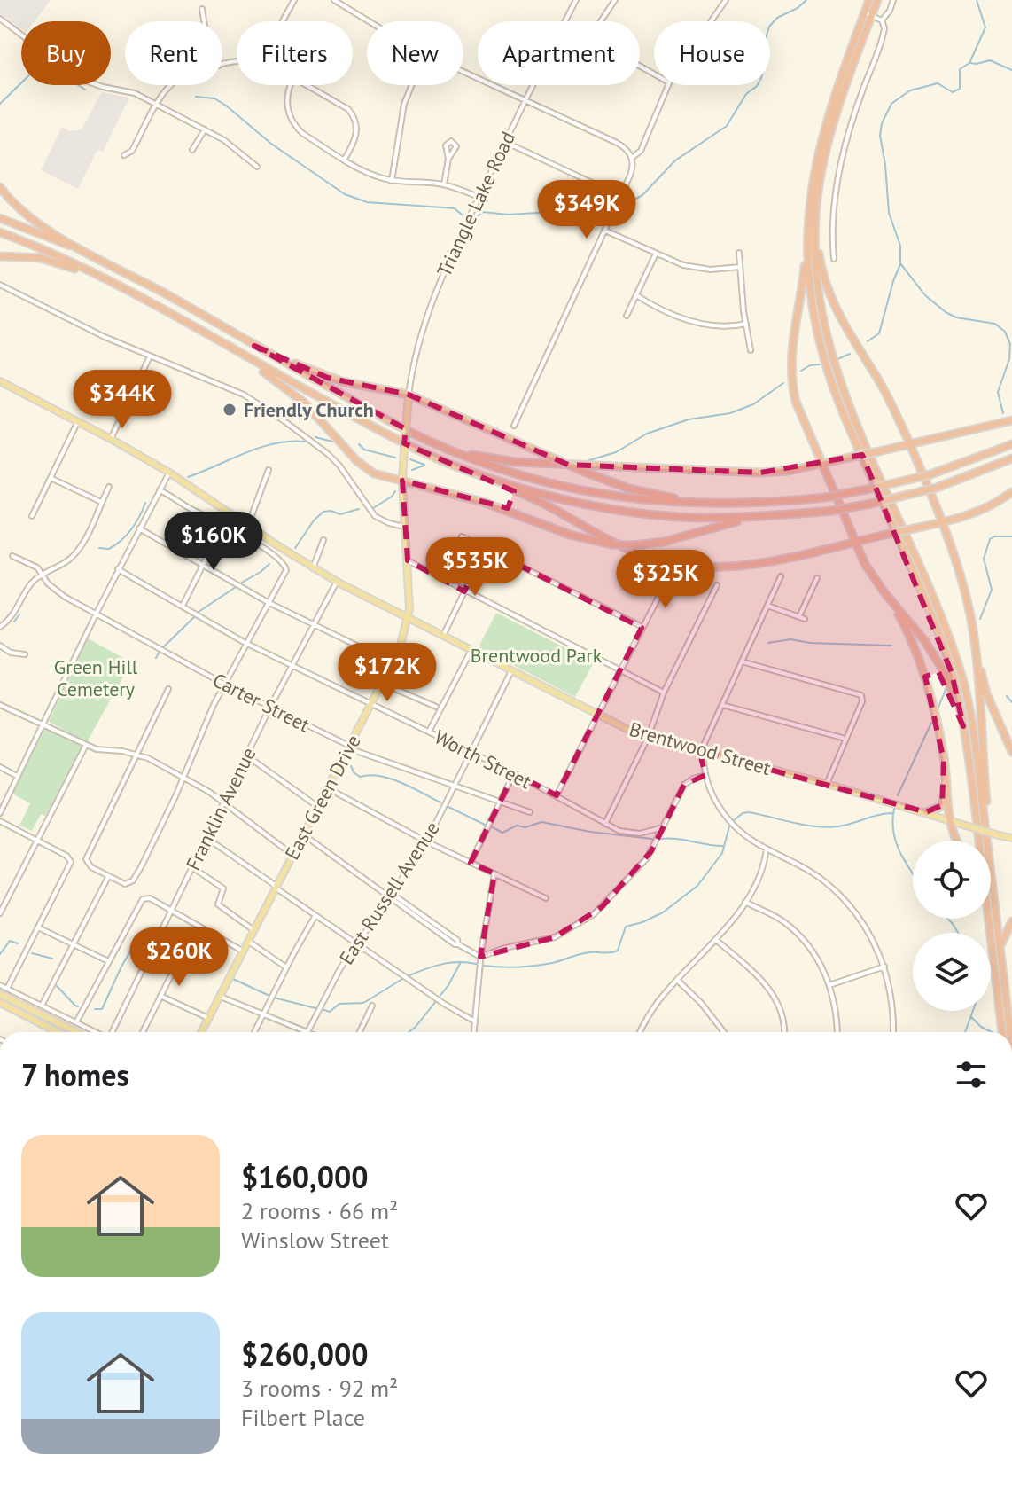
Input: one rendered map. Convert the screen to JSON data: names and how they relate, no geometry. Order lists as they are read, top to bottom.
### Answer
{
  "streets": {
    "main road": ["Triangle Lake Road", "Brentwood Street", "East Green Drive"],
    "street": [
      "Carter Street",
      "Worth Street",
      "Franklin Avenue",
      "East Russell Avenue"
    ]
  },
  "crossings": [
    ["Triangle Lake Road", "East Green Drive"],
    ["Carter Street", "East Green Drive"],
    ["Carter Street", "Franklin Avenue"],
    ["Carter Street", "East Russell Avenue"],
    ["Brentwood Street", "East Green Drive"],
    ["Brentwood Street", "Franklin Avenue"],
    ["Brentwood Street", "East Russell Avenue"],
    ["Worth Street", "East Green Drive"],
    ["Worth Street", "Franklin Avenue"],
    ["Worth Street", "East Russell Avenue"]
  ],
  "parks": ["Brentwood Park", "Green Hill Cemetery"],
  "places": ["Friendly Church"],
  "page": {
    "chip": [
      "Buy",
      "Rent",
      "Filters",
      "New",
      "Apartment",
      "House"
    ],
    "price": [
      "$349K",
      "$344K",
      "$160K",
      "$535K",
      "$325K",
      "$172K",
      "$260K"
    ],
    "heading": "7 homes",
    "list": [
      {
        "name": "$160,000",
        "note": "2 rooms · 66 m² · Winslow Street"
      },
      {
        "name": "$260,000",
        "note": "3 rooms · 92 m² · Filbert Place"
      }
    ]
  }
}
